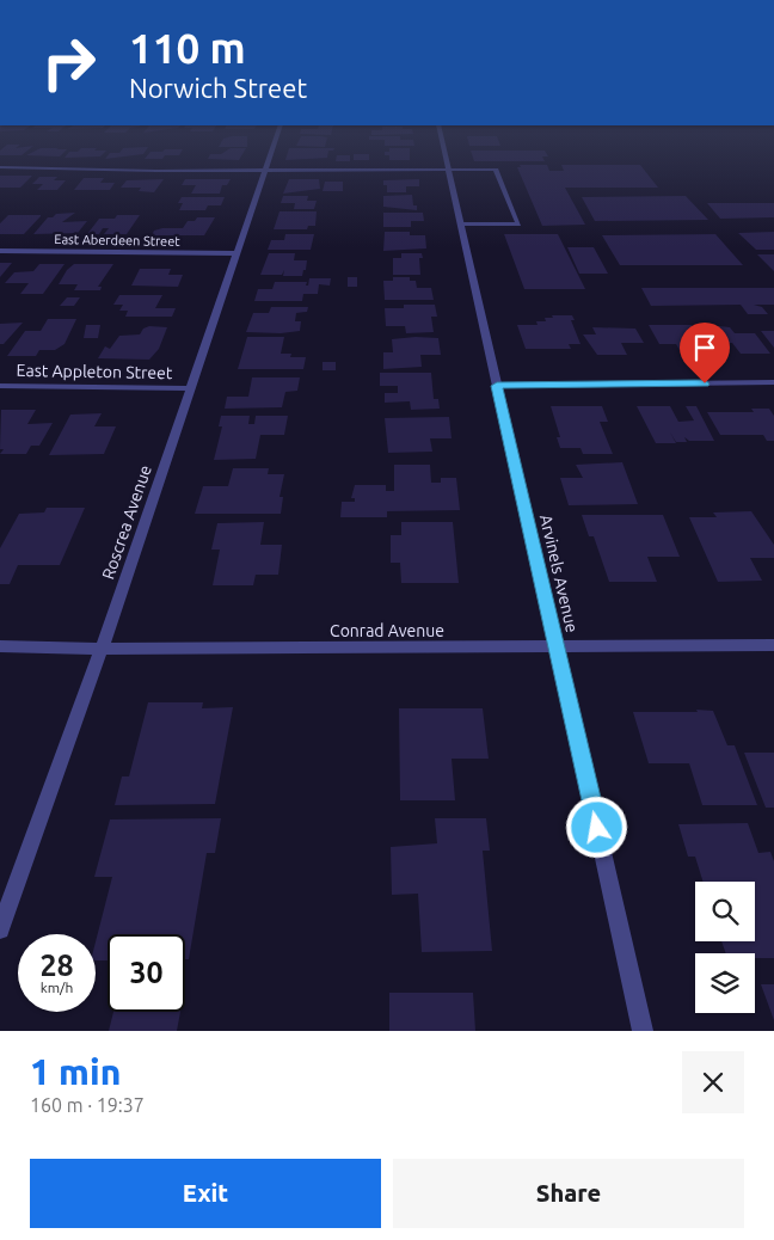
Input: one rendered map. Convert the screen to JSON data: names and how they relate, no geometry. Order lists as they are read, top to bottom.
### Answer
{
  "streets": {
    "street": [
      "East Aberdeen Street",
      "East Appleton Street",
      "Roscrea Avenue",
      "Arvinels Avenue",
      "Conrad Avenue"
    ]
  },
  "crossings": [
    ["East Aberdeen Street", "Roscrea Avenue"],
    ["East Appleton Street", "Roscrea Avenue"],
    ["Roscrea Avenue", "Conrad Avenue"],
    ["Arvinels Avenue", "Conrad Avenue"]
  ],
  "page": {
    "turn": ["110 m", "Norwich Street"],
    "speed": "28 km/h",
    "limit": "30",
    "heading": ["1 min", "160 m · 19:37"],
    "buttons": ["Exit", "Share"]
  }
}
